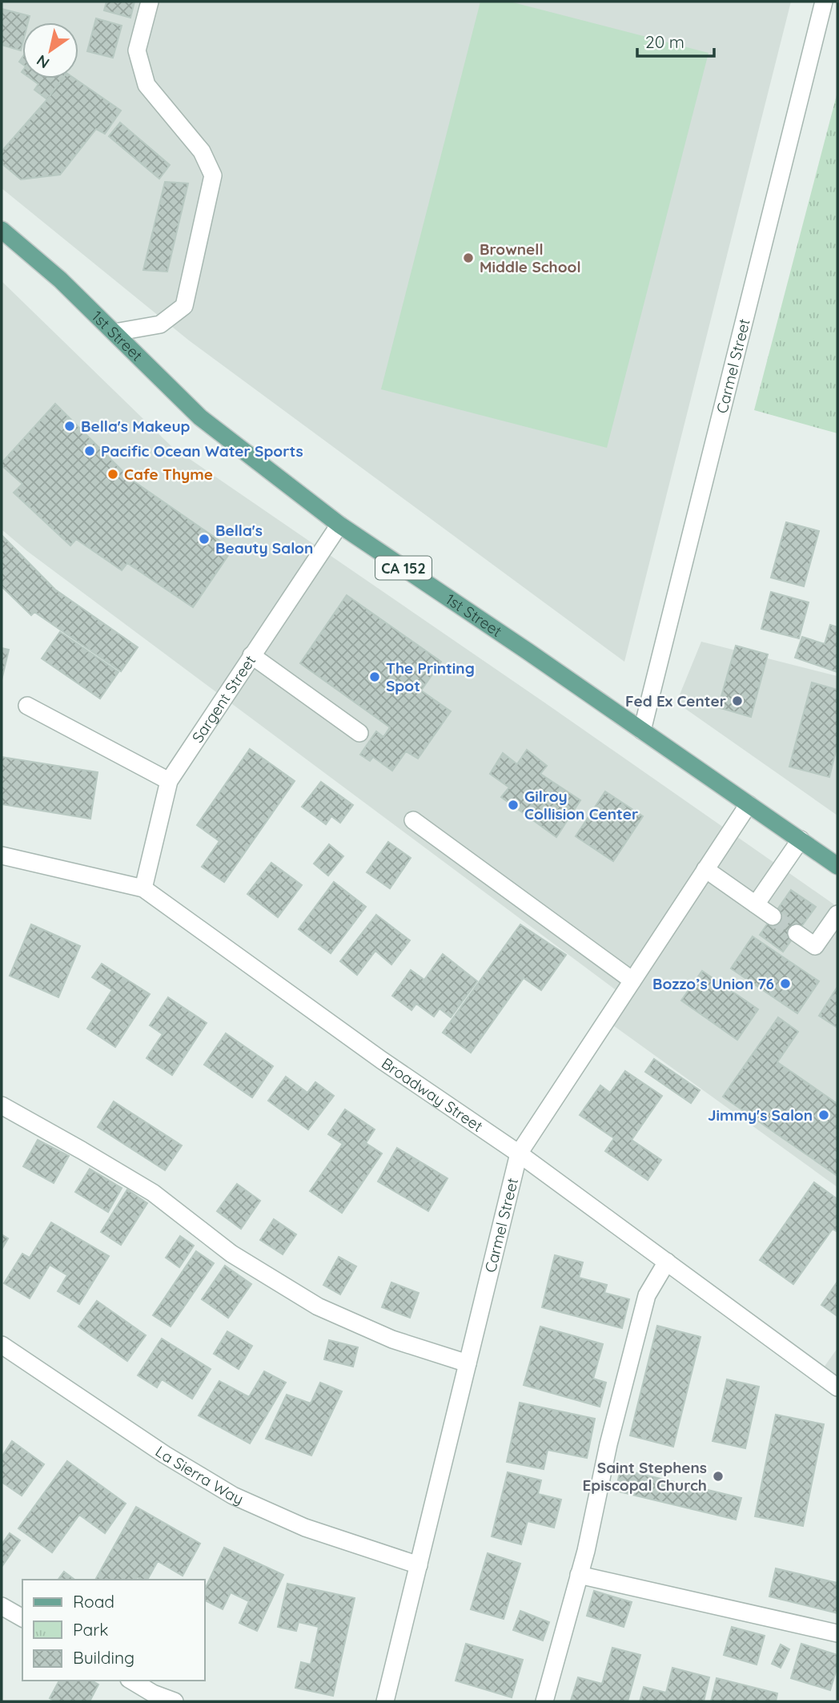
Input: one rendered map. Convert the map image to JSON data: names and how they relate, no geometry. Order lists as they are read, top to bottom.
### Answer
{
  "streets": {
    "main road": ["1st Street", "CA 152"],
    "street": [
      "Carmel Street",
      "Sargent Street",
      "Broadway Street",
      "La Sierra Way"
    ]
  },
  "crossings": [
    ["1st Street", "Carmel Street"],
    ["1st Street", "Sargent Street"],
    ["Carmel Street", "Broadway Street"],
    ["Carmel Street", "La Sierra Way"],
    ["Sargent Street", "Broadway Street"]
  ],
  "places": [
    "Brownell Middle School",
    "Bella's Makeup",
    "Pacific Ocean Water Sports",
    "Cafe Thyme",
    "Bella's Beauty Salon",
    "The Printing Spot",
    "Fed Ex Center",
    "Gilroy Collision Center",
    "Bozzo’s Union 76",
    "Jimmy's Salon",
    "Saint Stephens Episcopal Church"
  ],
  "legend": ["Road", "Park", "Building"],
  "scale_bar": "20 m",
  "north": "bottom left"
}
